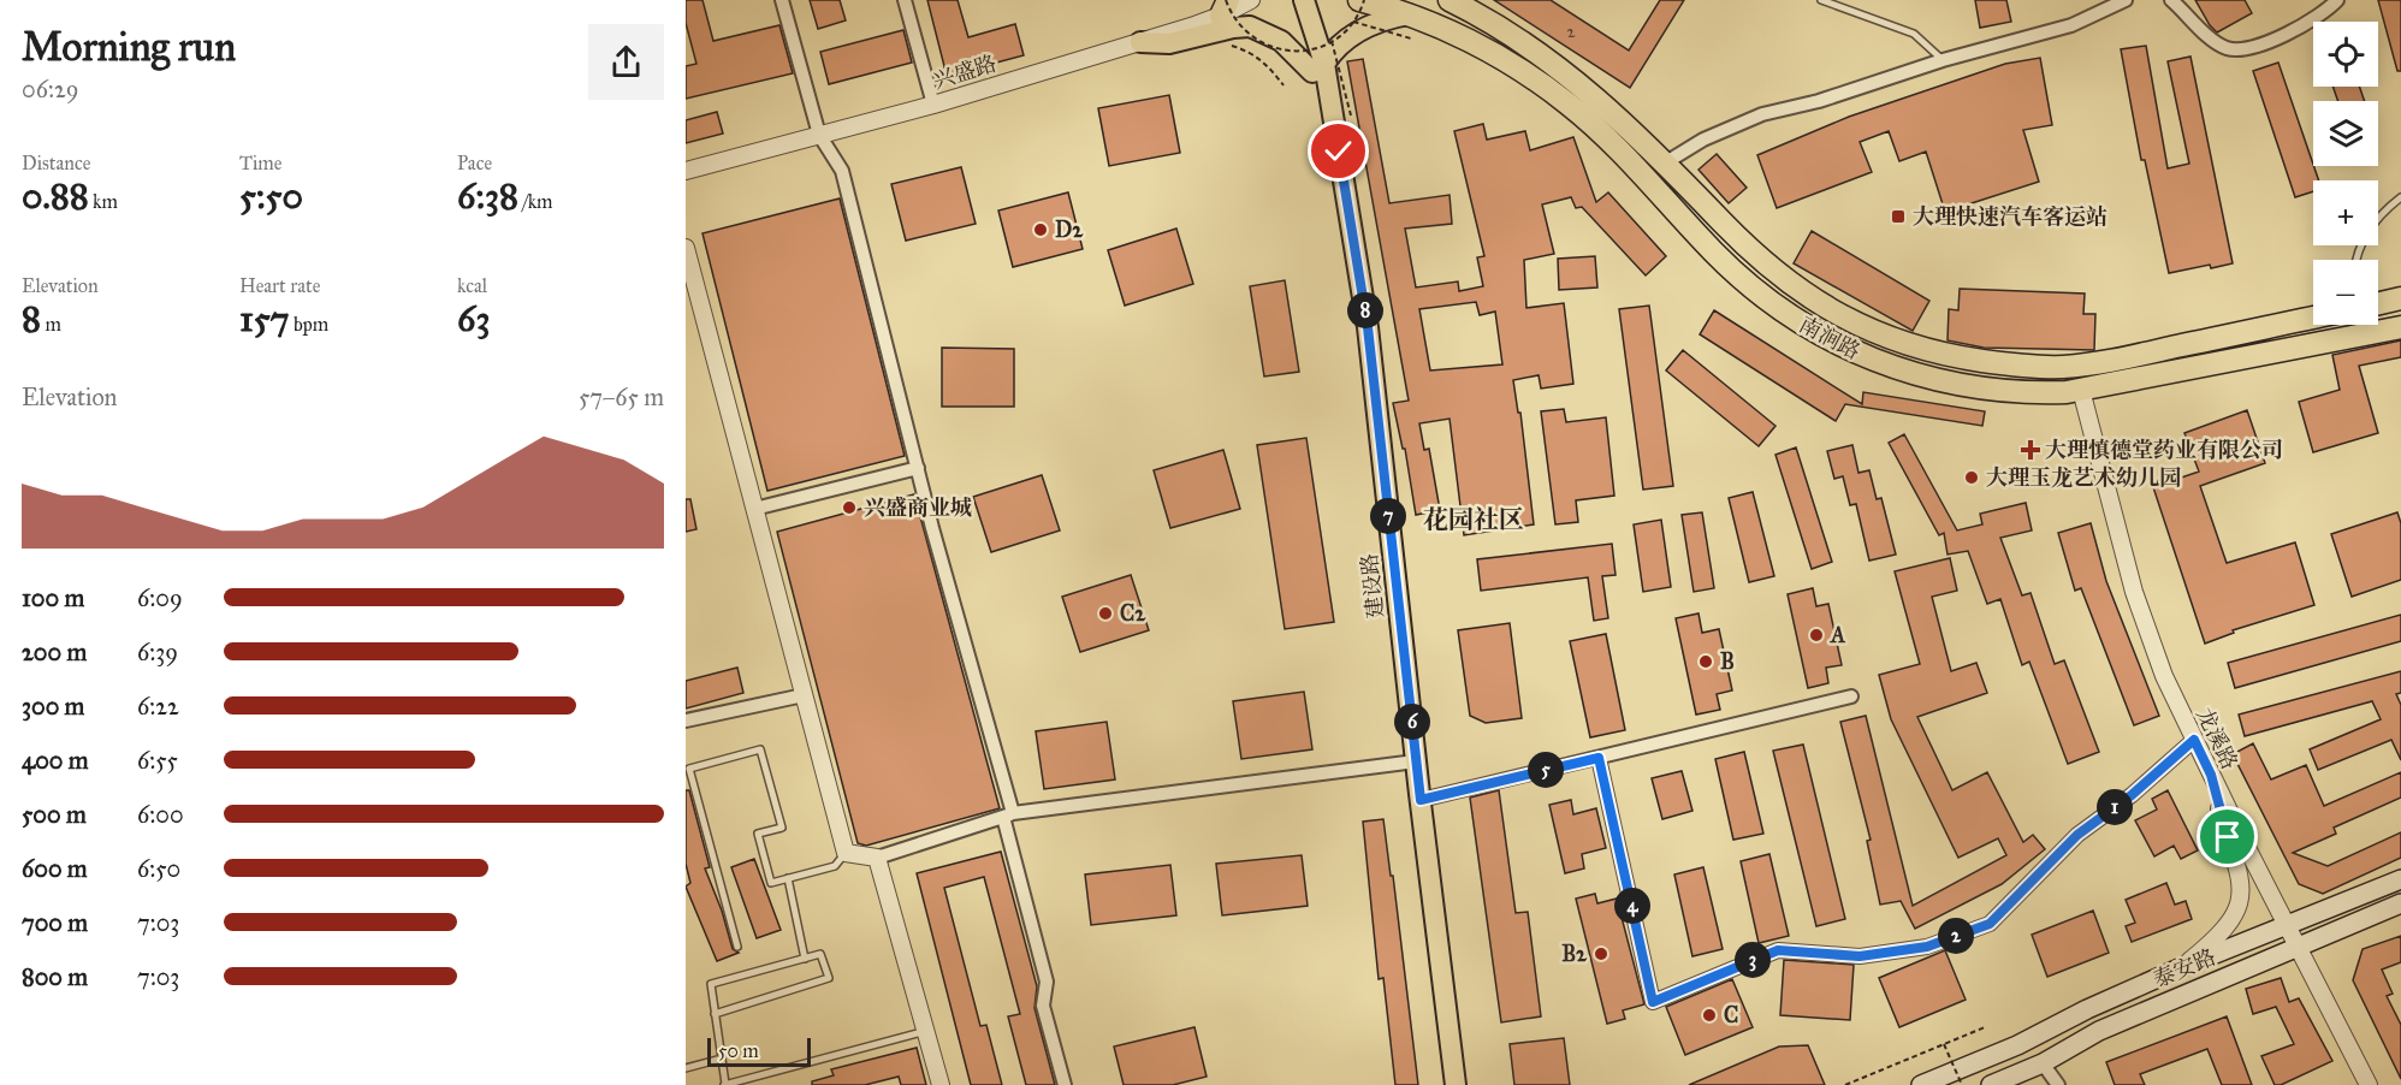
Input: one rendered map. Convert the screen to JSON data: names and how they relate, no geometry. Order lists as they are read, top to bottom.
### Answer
{
  "streets": {
    "highway": ["南涧路"],
    "main road": ["建设路", "泰安路"],
    "street": ["兴盛路", "龙溪路"]
  },
  "crossings": [
    ["南涧路", "龙溪路"],
    ["龙溪路", "泰安路"]
  ],
  "districts": ["花园社区"],
  "places": {
    "transit": ["大理快速汽车客运站"],
    "other": [
      "D2",
      "大理玉龙艺术幼儿园",
      "兴盛商业城",
      "C2",
      "A",
      "B",
      "B2",
      "C"
    ],
    "health": ["大理慎德堂药业有限公司"]
  },
  "house_numbers": ["2"],
  "scale_bar": "50 m",
  "page": {
    "heading": ["Morning run", "06:29"],
    "map_buttons": ["+", "−"],
    "stats": [
      ["Distance", "0.88 km"],
      ["Time", "5:50"],
      ["Pace", "6:38 /km"],
      ["Elevation", "8 m"],
      ["Heart rate", "157 bpm"],
      ["kcal", "63"]
    ],
    "pins": [
      "8",
      "7",
      "6",
      "5",
      "1",
      "4",
      "2",
      "3"
    ],
    "chart": ["Elevation", "57–65 m"],
    "list": [
      {
        "name": "100 m",
        "note": "6:09"
      },
      {
        "name": "200 m",
        "note": "6:39"
      },
      {
        "name": "300 m",
        "note": "6:22"
      },
      {
        "name": "400 m",
        "note": "6:55"
      },
      {
        "name": "500 m",
        "note": "6:00"
      },
      {
        "name": "600 m",
        "note": "6:50"
      },
      {
        "name": "700 m",
        "note": "7:03"
      },
      {
        "name": "800 m",
        "note": "7:03"
      }
    ],
    "scale": "50 m"
  }
}
